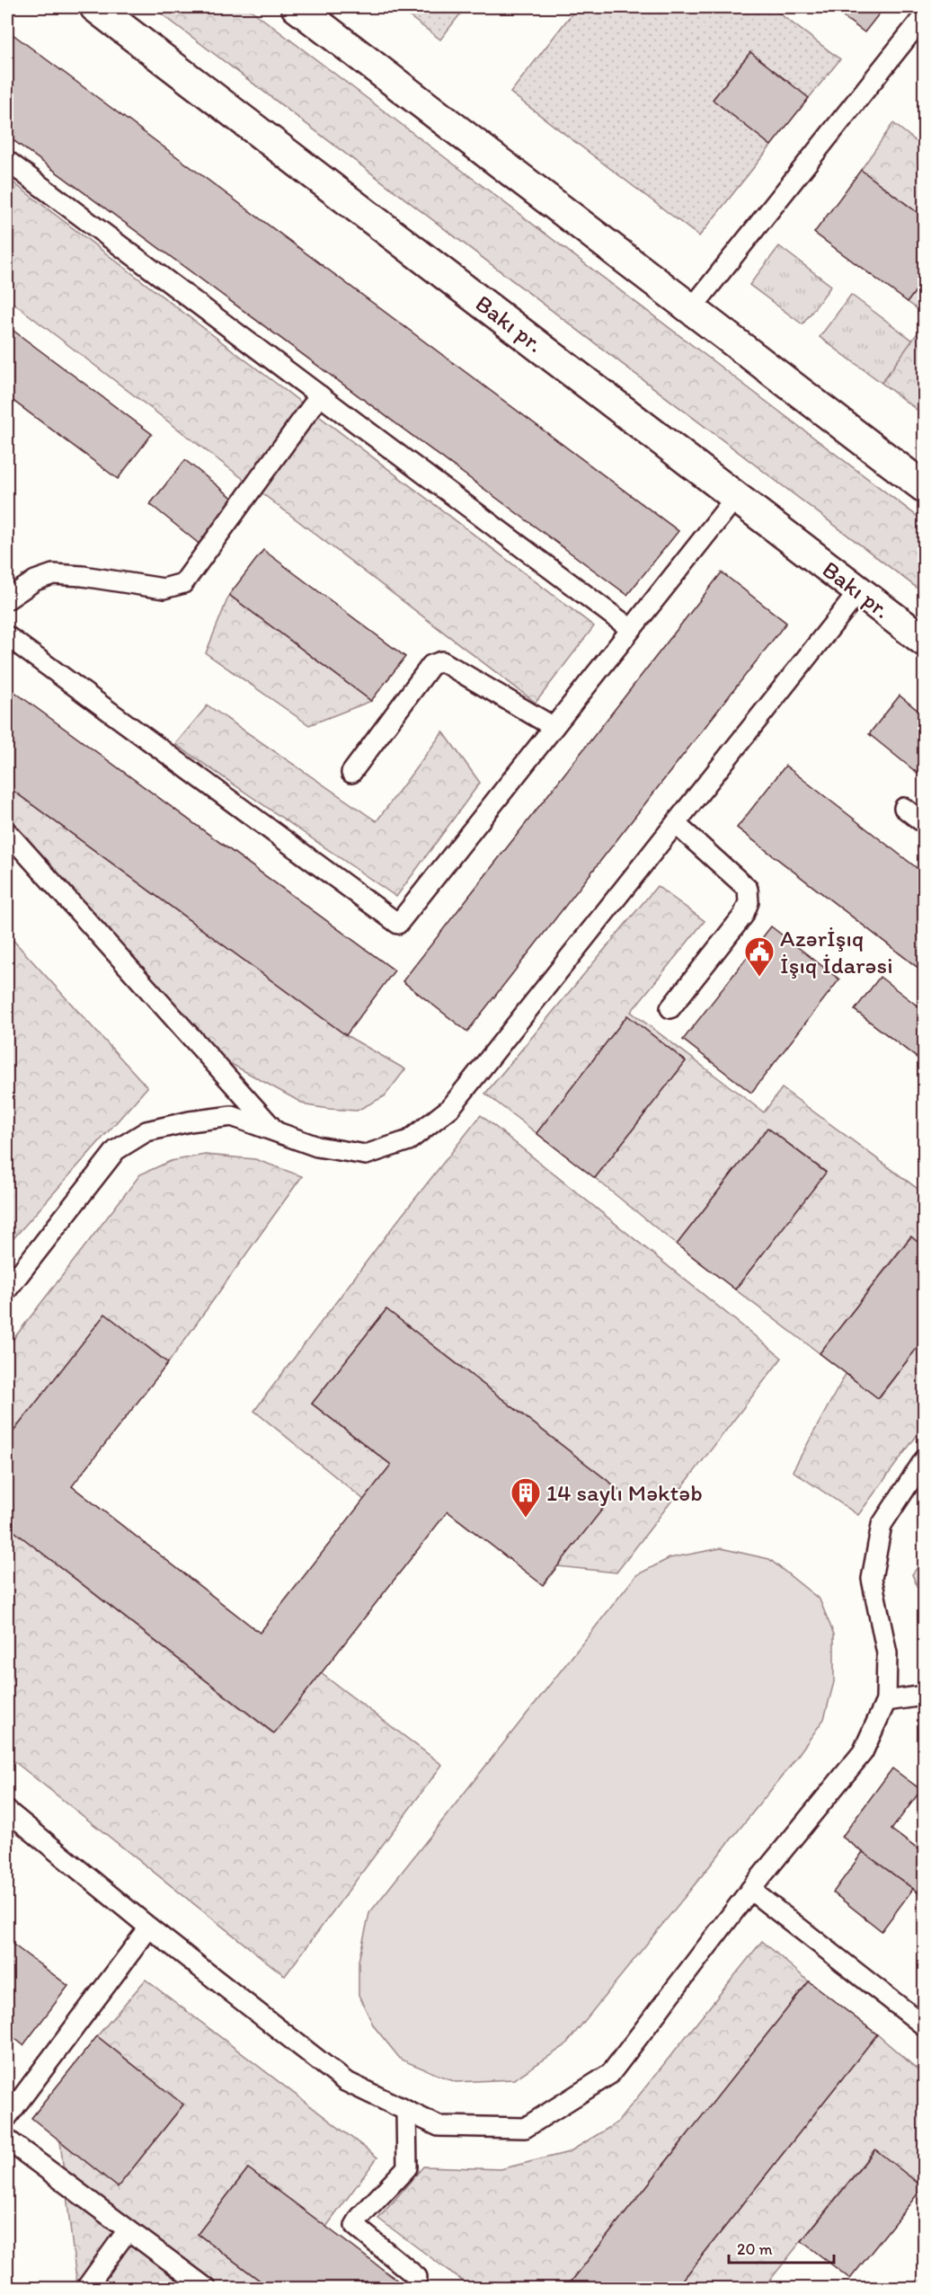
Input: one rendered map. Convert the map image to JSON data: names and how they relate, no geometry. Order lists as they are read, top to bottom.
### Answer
{
  "streets": {
    "street": ["Bakı pr."]
  },
  "places": {
    "public building": ["Azərİşıq İşıq İdarəsi"],
    "building": ["14 saylı Məktəb"]
  },
  "scale_bar": "20 m"
}
